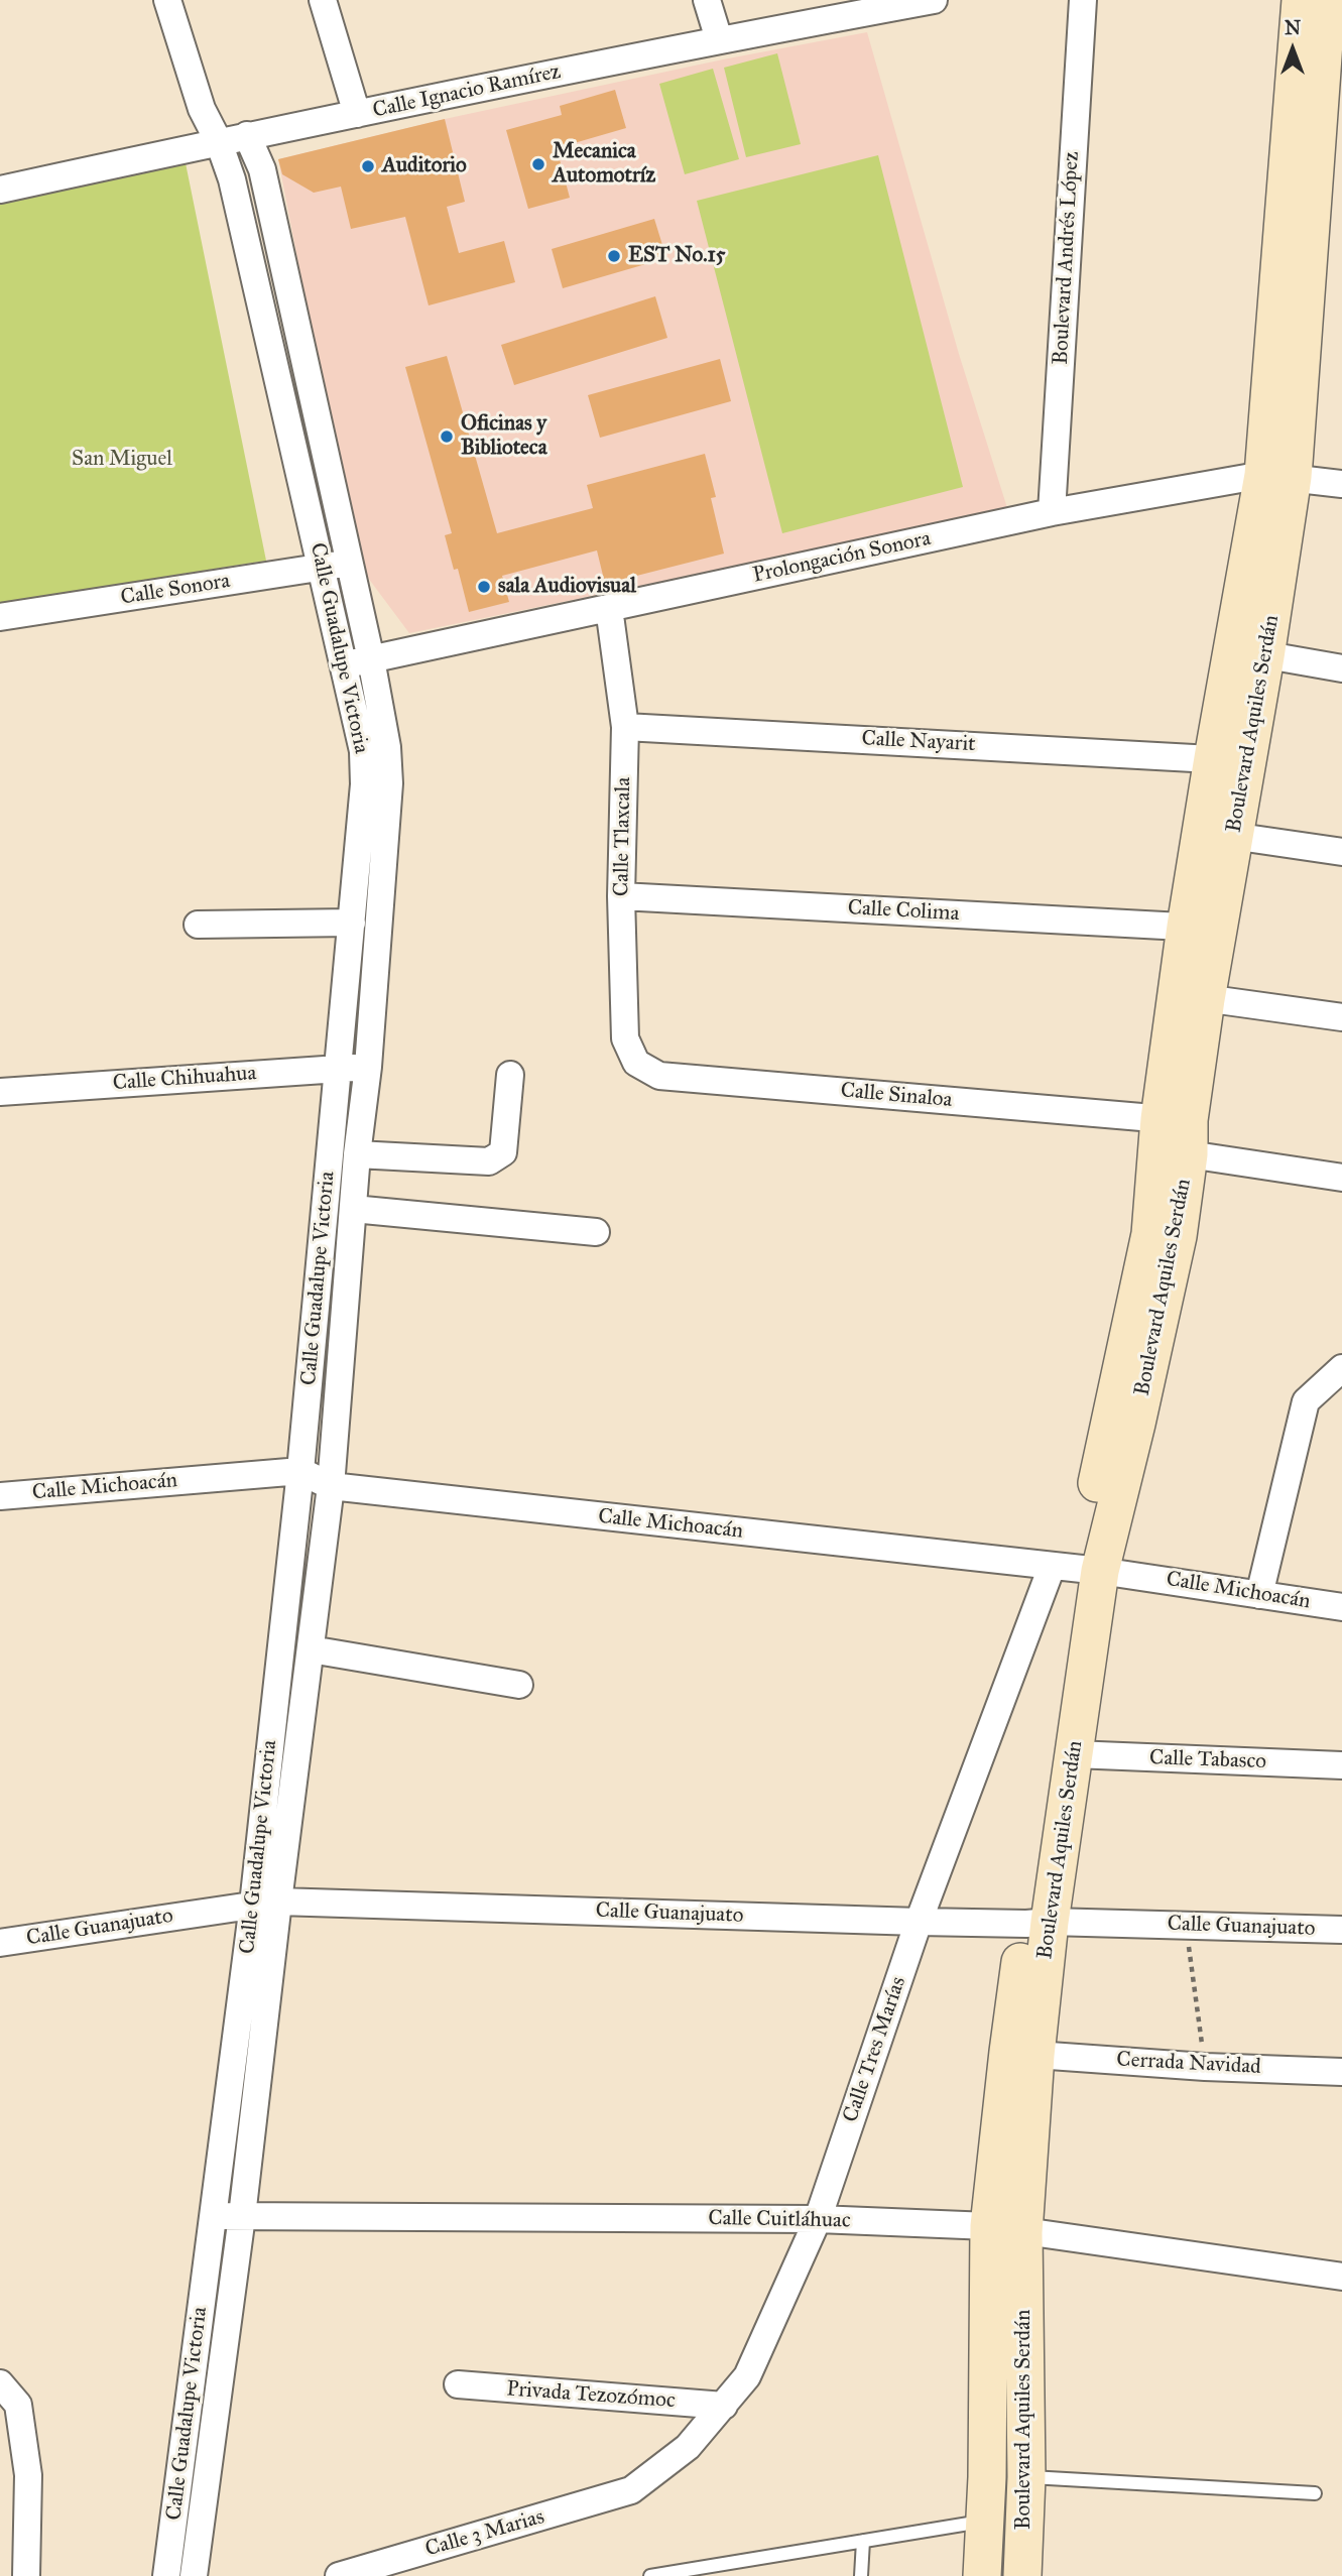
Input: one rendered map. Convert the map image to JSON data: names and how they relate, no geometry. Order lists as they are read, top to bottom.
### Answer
{
  "streets": {
    "street": [
      "Calle Ignacio Ramírez",
      "Boulevard Andrés López",
      "Prolongación Sonora",
      "Calle Sonora",
      "Calle Guadalupe Victoria",
      "Boulevard Aquiles Serdán",
      "Calle Nayarit",
      "Calle Tlaxcala",
      "Calle Colima",
      "Calle Chihuahua",
      "Calle Sinaloa",
      "Calle Michoacán",
      "Calle Tabasco",
      "Calle Guanajuato",
      "Calle Tres Marías",
      "Cerrada Navidad",
      "Calle Cuitláhuac",
      "Privada Tezozómoc",
      "Calle 3 Marias"
    ]
  },
  "crossings": [
    ["Calle Ignacio Ramírez", "Calle Guadalupe Victoria"],
    ["Boulevard Andrés López", "Prolongación Sonora"],
    ["Prolongación Sonora", "Calle Guadalupe Victoria"],
    ["Prolongación Sonora", "Boulevard Aquiles Serdán"],
    ["Prolongación Sonora", "Calle Tlaxcala"],
    ["Calle Sonora", "Calle Guadalupe Victoria"],
    ["Calle Guadalupe Victoria", "Calle Chihuahua"],
    ["Calle Guadalupe Victoria", "Calle Michoacán"],
    ["Calle Guadalupe Victoria", "Calle Guanajuato"],
    ["Calle Guadalupe Victoria", "Calle Cuitláhuac"],
    ["Boulevard Aquiles Serdán", "Calle Nayarit"],
    ["Boulevard Aquiles Serdán", "Calle Colima"],
    ["Boulevard Aquiles Serdán", "Calle Sinaloa"],
    ["Boulevard Aquiles Serdán", "Calle Michoacán"],
    ["Boulevard Aquiles Serdán", "Calle Tabasco"],
    ["Boulevard Aquiles Serdán", "Calle Guanajuato"],
    ["Boulevard Aquiles Serdán", "Calle Tres Marías"],
    ["Boulevard Aquiles Serdán", "Cerrada Navidad"],
    ["Boulevard Aquiles Serdán", "Calle Cuitláhuac"],
    ["Calle Nayarit", "Calle Tlaxcala"],
    ["Calle Tlaxcala", "Calle Colima"],
    ["Calle Tlaxcala", "Calle Sinaloa"],
    ["Calle Michoacán", "Calle Tres Marías"],
    ["Calle Guanajuato", "Calle Tres Marías"],
    ["Calle Tres Marías", "Calle Cuitláhuac"],
    ["Calle Tres Marías", "Privada Tezozómoc"],
    ["Calle Tres Marías", "Calle 3 Marias"]
  ],
  "parks": ["San Miguel"],
  "places": [
    "Mecanica Automotríz",
    "Auditorio",
    "EST No.15",
    "Oficinas y Biblioteca",
    "sala Audiovisual"
  ],
  "north": "top"
}
